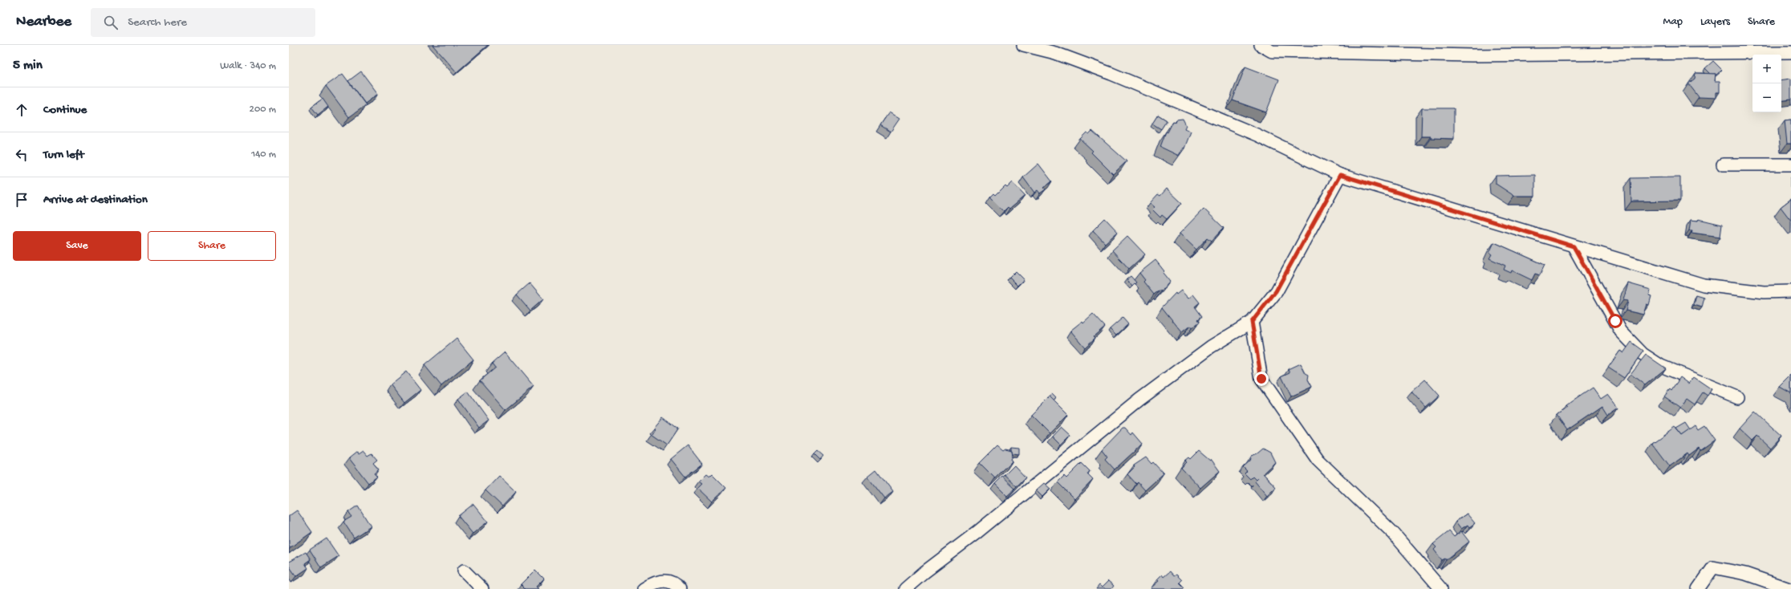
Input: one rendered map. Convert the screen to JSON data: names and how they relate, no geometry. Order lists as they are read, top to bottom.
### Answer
{
  "page": {
    "header": "Nearbee",
    "search": "Search here",
    "nav": ["Map", "Layers", "Share"],
    "heading": ["5 min", "Walk · 340 m"],
    "map_buttons": ["+", "−"],
    "list": [
      ["Continue", "200 m"],
      ["Turn left", "140 m"],
      "Arrive at destination"
    ],
    "buttons": ["Save", "Share"]
  }
}
